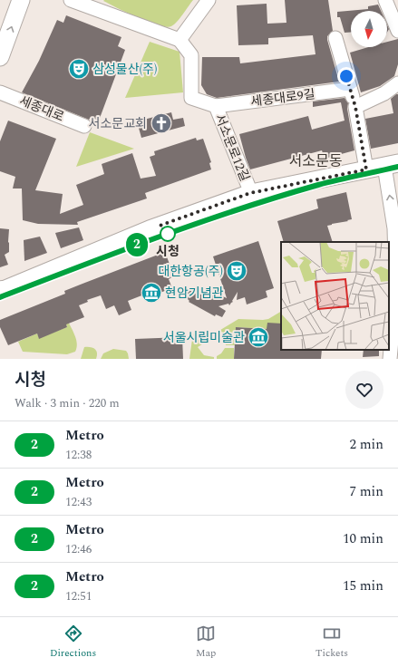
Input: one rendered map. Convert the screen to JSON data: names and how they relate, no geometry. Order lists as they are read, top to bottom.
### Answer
{
  "streets": {
    "street": ["세종대로9길", "세종대로", "서소문로12길"]
  },
  "crossings": [
    ["세종대로9길", "서소문로12길"]
  ],
  "districts": ["서소문동"],
  "places": {
    "theatre": ["삼성물산(주)", "대한항공(주)"],
    "church": ["서소문교회"],
    "other": ["시청"],
    "museum": ["현암기념관", "서울시립미술관"]
  },
  "lines": ["metro line 2"],
  "north": "bottom",
  "page": {
    "on_map": "2",
    "heading": ["시청", "Walk · 3 min · 220 m"],
    "list": [
      {
        "mark": "2",
        "name": "Metro",
        "note": "12:38",
        "value": "2 min"
      },
      {
        "mark": "2",
        "name": "Metro",
        "note": "12:43",
        "value": "7 min"
      },
      {
        "mark": "2",
        "name": "Metro",
        "note": "12:46",
        "value": "10 min"
      },
      {
        "mark": "2",
        "name": "Metro",
        "note": "12:51",
        "value": "15 min"
      }
    ],
    "tabs": ["Directions", "Map", "Tickets"]
  }
}
